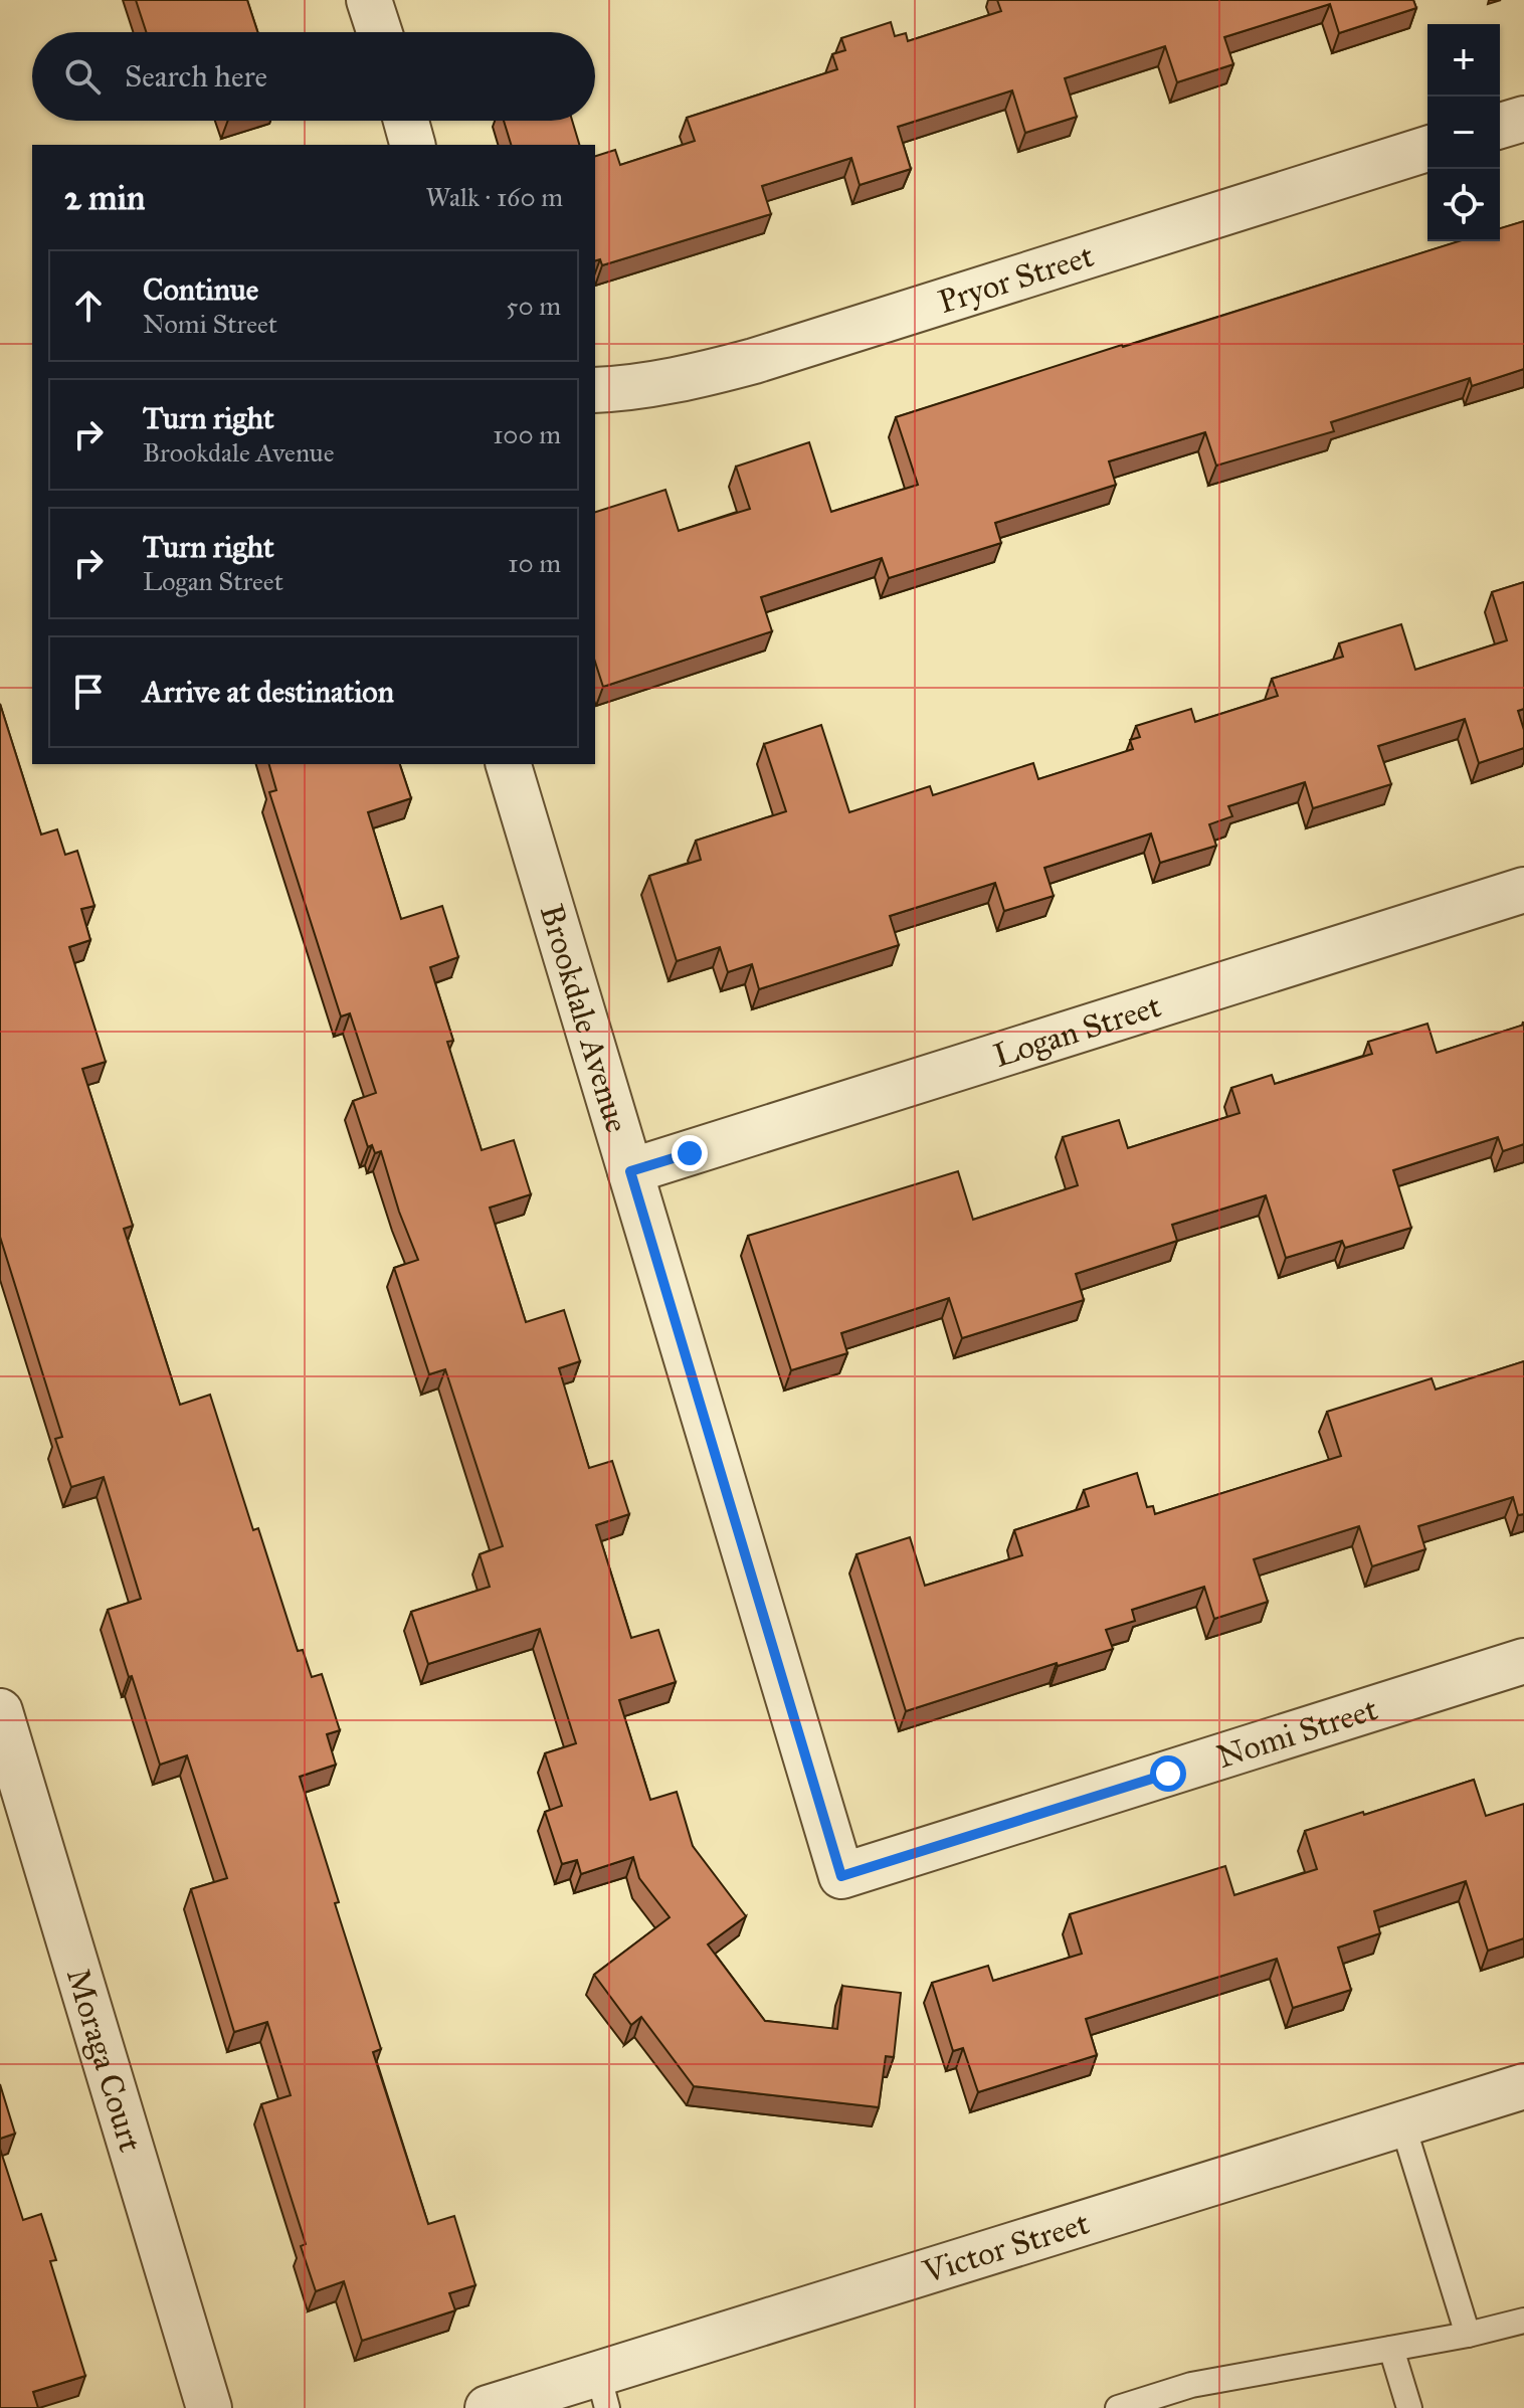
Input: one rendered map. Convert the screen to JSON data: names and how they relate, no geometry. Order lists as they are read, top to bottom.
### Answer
{
  "streets": {
    "street": [
      "Pryor Street",
      "Brookdale Avenue",
      "Logan Street",
      "Nomi Street",
      "Moraga Court",
      "Victor Street"
    ]
  },
  "crossings": [
    ["Brookdale Avenue", "Logan Street"],
    ["Brookdale Avenue", "Nomi Street"]
  ],
  "page": {
    "map_buttons": ["+", "−"],
    "search": "Search here",
    "heading": ["2 min", "Walk · 160 m"],
    "list": [
      ["Continue", "Nomi Street", "50 m"],
      ["Turn right", "Brookdale Avenue", "100 m"],
      ["Turn right", "Logan Street", "10 m"],
      "Arrive at destination"
    ]
  }
}
